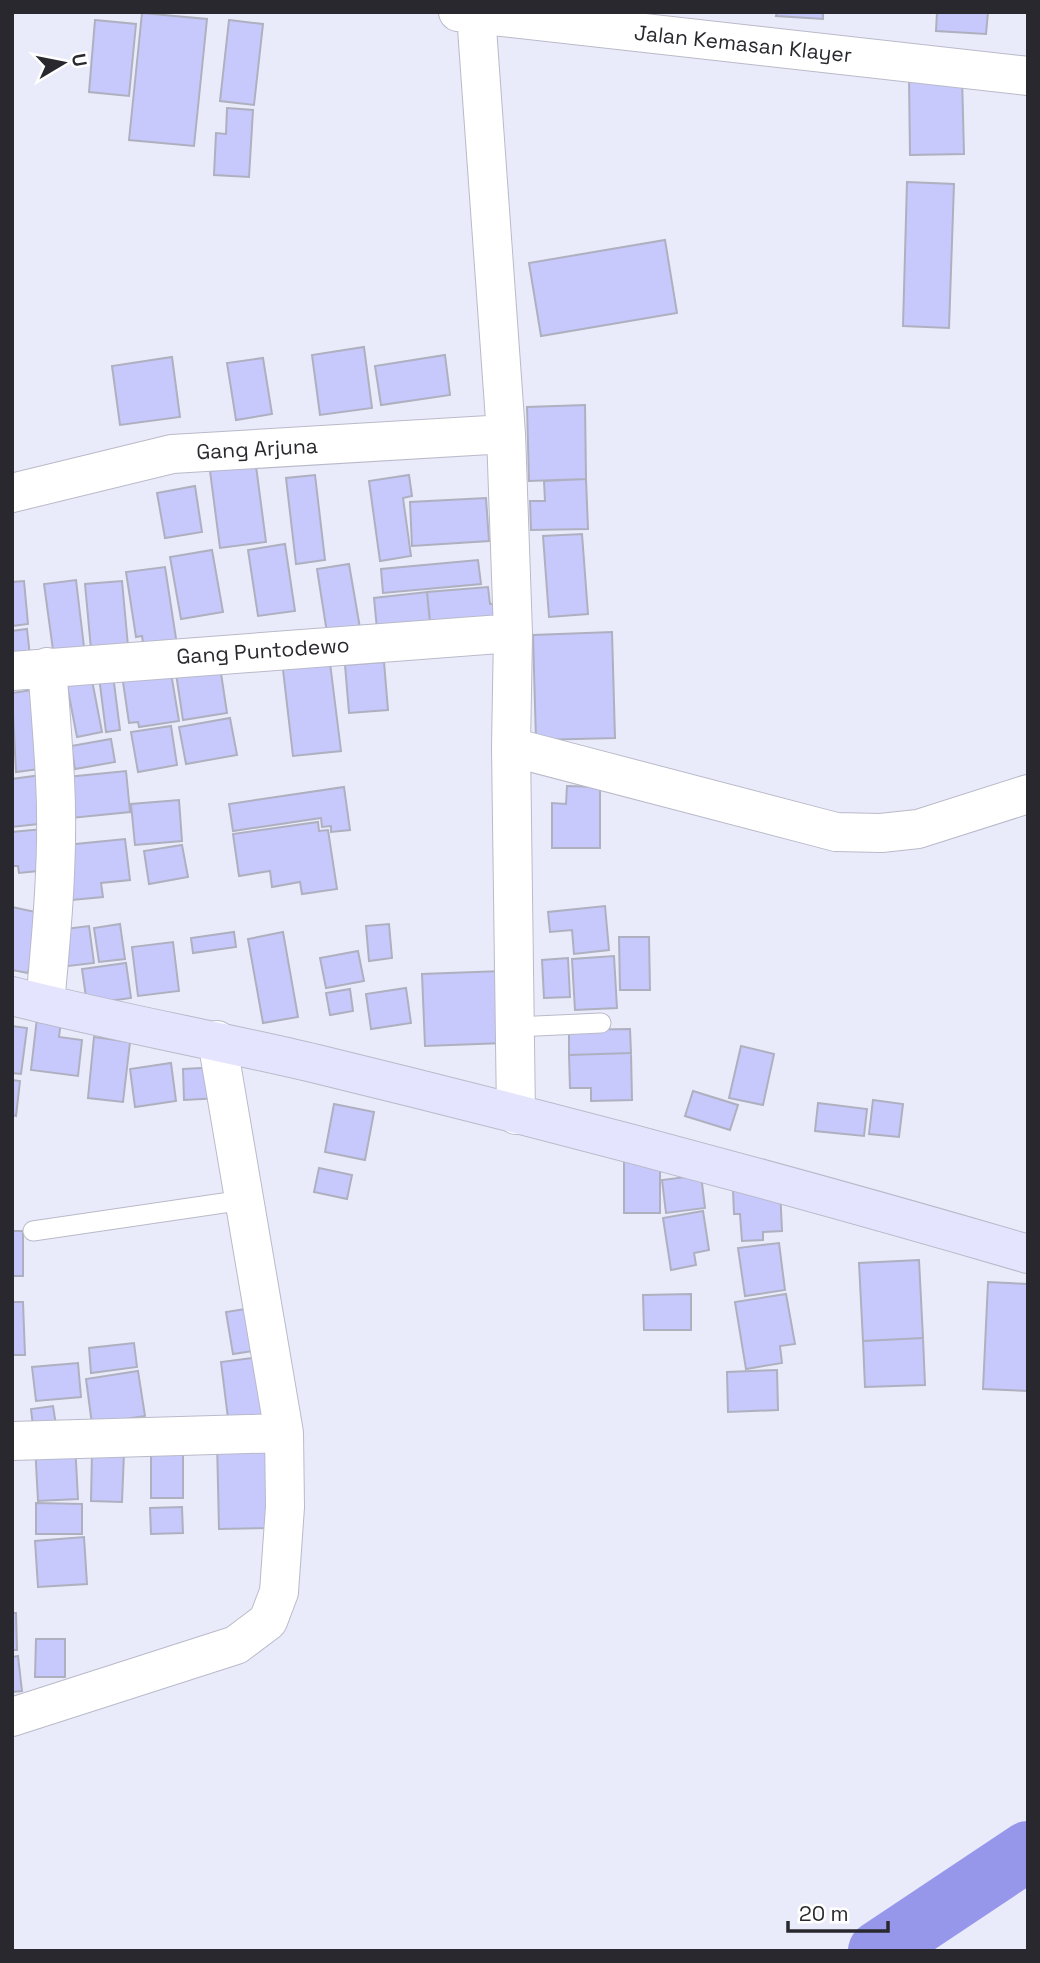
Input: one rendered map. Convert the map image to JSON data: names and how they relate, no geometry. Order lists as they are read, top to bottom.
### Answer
{
  "streets": {
    "street": ["Jalan Kemasan Klayer", "Gang Arjuna", "Gang Puntodewo"]
  },
  "scale_bar": "20 m",
  "north": "right"
}
